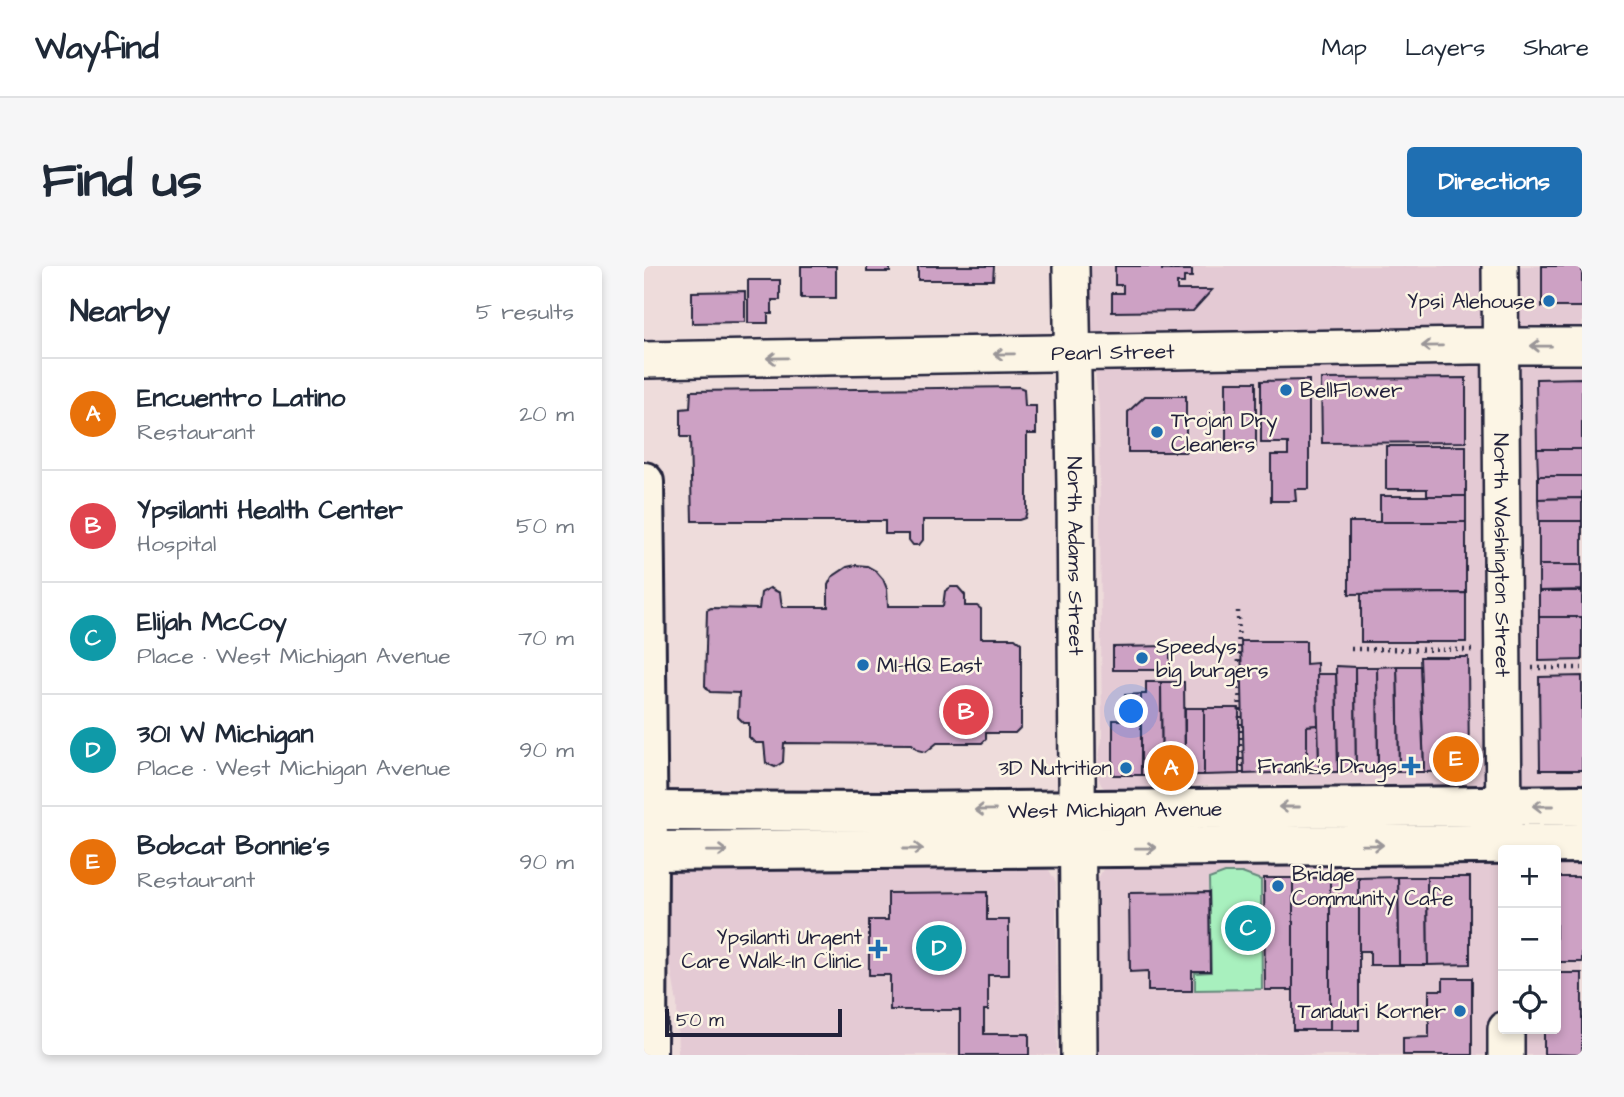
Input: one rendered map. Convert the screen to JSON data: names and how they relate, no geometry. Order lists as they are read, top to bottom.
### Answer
{
  "streets": {
    "main road": ["West Michigan Avenue"],
    "street": ["Pearl Street", "North Washington Street", "North Adams Street"]
  },
  "crossings": [
    ["Pearl Street", "North Washington Street"],
    ["Pearl Street", "North Adams Street"],
    ["North Washington Street", "West Michigan Avenue"],
    ["North Adams Street", "West Michigan Avenue"]
  ],
  "one_way": ["Pearl Street"],
  "places": {
    "other": [
      "Ypsi Alehouse",
      "BellFlower",
      "Trojan Dry Cleaners",
      "Speedys big burgers",
      "MI-HQ East",
      "3D Nutrition",
      "Bridge Community Cafe",
      "Tanduri Korner"
    ],
    "health": ["Frank's Drugs", "Ypsilanti Urgent Care Walk-In Clinic"]
  },
  "scale_bar": "50 m",
  "page": {
    "header": "Wayfind",
    "nav": ["Map", "Layers", "Share"],
    "buttons": "Directions",
    "title": "Find us",
    "heading": ["Nearby", "5 results"],
    "list": [
      {
        "mark": "A",
        "name": "Encuentro Latino",
        "note": "Restaurant",
        "value": "20 m"
      },
      {
        "mark": "B",
        "name": "Ypsilanti Health Center",
        "note": "Hospital",
        "value": "50 m"
      },
      {
        "mark": "C",
        "name": "Elijah McCoy",
        "note": "Place · West Michigan Avenue",
        "value": "70 m"
      },
      {
        "mark": "D",
        "name": "301 W Michigan",
        "note": "Place · West Michigan Avenue",
        "value": "90 m"
      },
      {
        "mark": "E",
        "name": "Bobcat Bonnie's",
        "note": "Restaurant",
        "value": "90 m"
      }
    ],
    "pins": [
      "B",
      "E",
      "A",
      "C",
      "D"
    ],
    "map_buttons": ["+", "−"],
    "scale": "50 m"
  }
}
